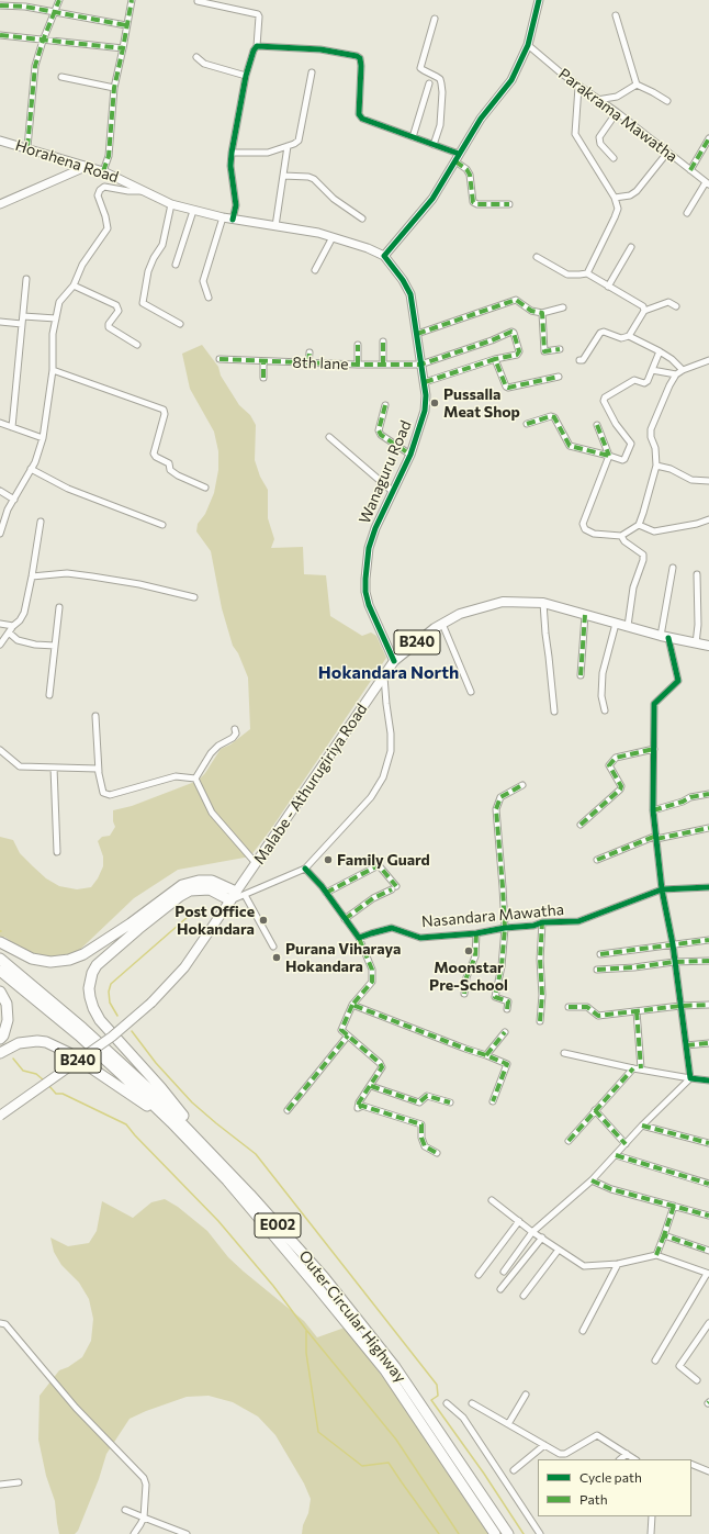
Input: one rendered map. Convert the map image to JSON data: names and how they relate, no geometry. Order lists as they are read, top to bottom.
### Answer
{
  "streets": {
    "highway": ["E002", "Outer Circular Highway"],
    "main road": ["B240", "Malabe - Athurugiriya Road"],
    "street": [
      "Parakrama Mawatha",
      "Horahena Road",
      "8th lane",
      "Wanaguru Road",
      "Nasandara Mawatha"
    ]
  },
  "crossings": [
    ["Horahena Road", "Wanaguru Road"],
    ["8th lane", "Wanaguru Road"],
    ["Wanaguru Road", "Malabe - Athurugiriya Road"]
  ],
  "districts": ["Hokandara North"],
  "places": [
    "Pussalla Meat Shop",
    "Family Guard",
    "Post Office Hokandara",
    "Moonstar Pre-School",
    "Purana Viharaya Hokandara"
  ],
  "legend": ["Cycle path", "Path"]
}
